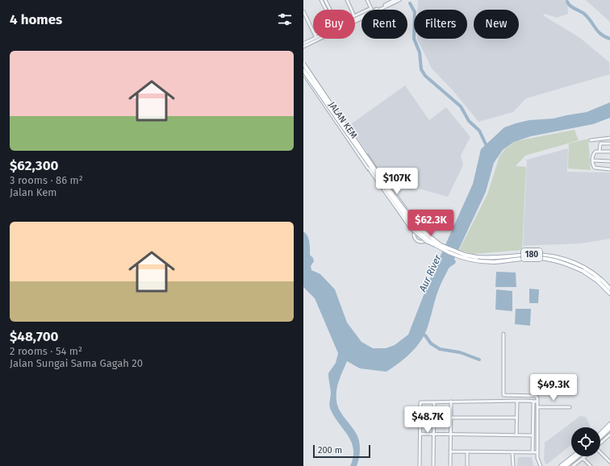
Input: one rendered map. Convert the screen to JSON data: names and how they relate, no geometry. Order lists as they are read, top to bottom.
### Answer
{
  "streets": {
    "main road": ["180"],
    "street": ["JALAN KEM"]
  },
  "crossings": [
    ["JALAN KEM", "180"]
  ],
  "water": ["Aur River"],
  "scale_bar": "200 m",
  "page": {
    "heading": "4 homes",
    "chip": [
      "Buy",
      "Rent",
      "Filters",
      "New"
    ],
    "list": [
      {
        "name": "$62,300",
        "note": "3 rooms · 86 m² · Jalan Kem"
      },
      {
        "name": "$48,700",
        "note": "2 rooms · 54 m² · Jalan Sungai Sama Gagah 20"
      }
    ],
    "price": [
      "$107K",
      "$62.3K",
      "$49.3K",
      "$48.7K"
    ],
    "scale": "200 m"
  }
}
